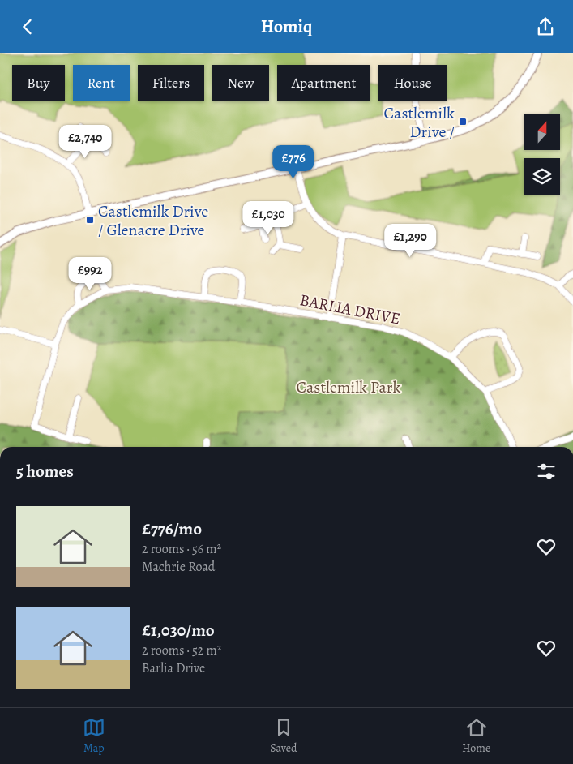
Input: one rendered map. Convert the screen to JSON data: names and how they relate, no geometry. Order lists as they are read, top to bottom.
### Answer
{
  "streets": {
    "street": ["BARLIA DRIVE"]
  },
  "parks": ["Castlemilk Park"],
  "places": {
    "transit": ["Castlemilk Drive /", "Castlemilk Drive / Glenacre Drive"]
  },
  "north": "top",
  "page": {
    "header": "Homiq",
    "chip": [
      "Buy",
      "Rent",
      "Filters",
      "New",
      "Apartment",
      "House"
    ],
    "price": [
      "£2,740",
      "£776",
      "£1,030",
      "£1,290",
      "£992"
    ],
    "heading": "5 homes",
    "list": [
      {
        "name": "£776/mo",
        "note": "2 rooms · 56 m² · Machrie Road"
      },
      {
        "name": "£1,030/mo",
        "note": "2 rooms · 52 m² · Barlia Drive"
      }
    ],
    "tabs": ["Map", "Saved", "Home"]
  }
}
